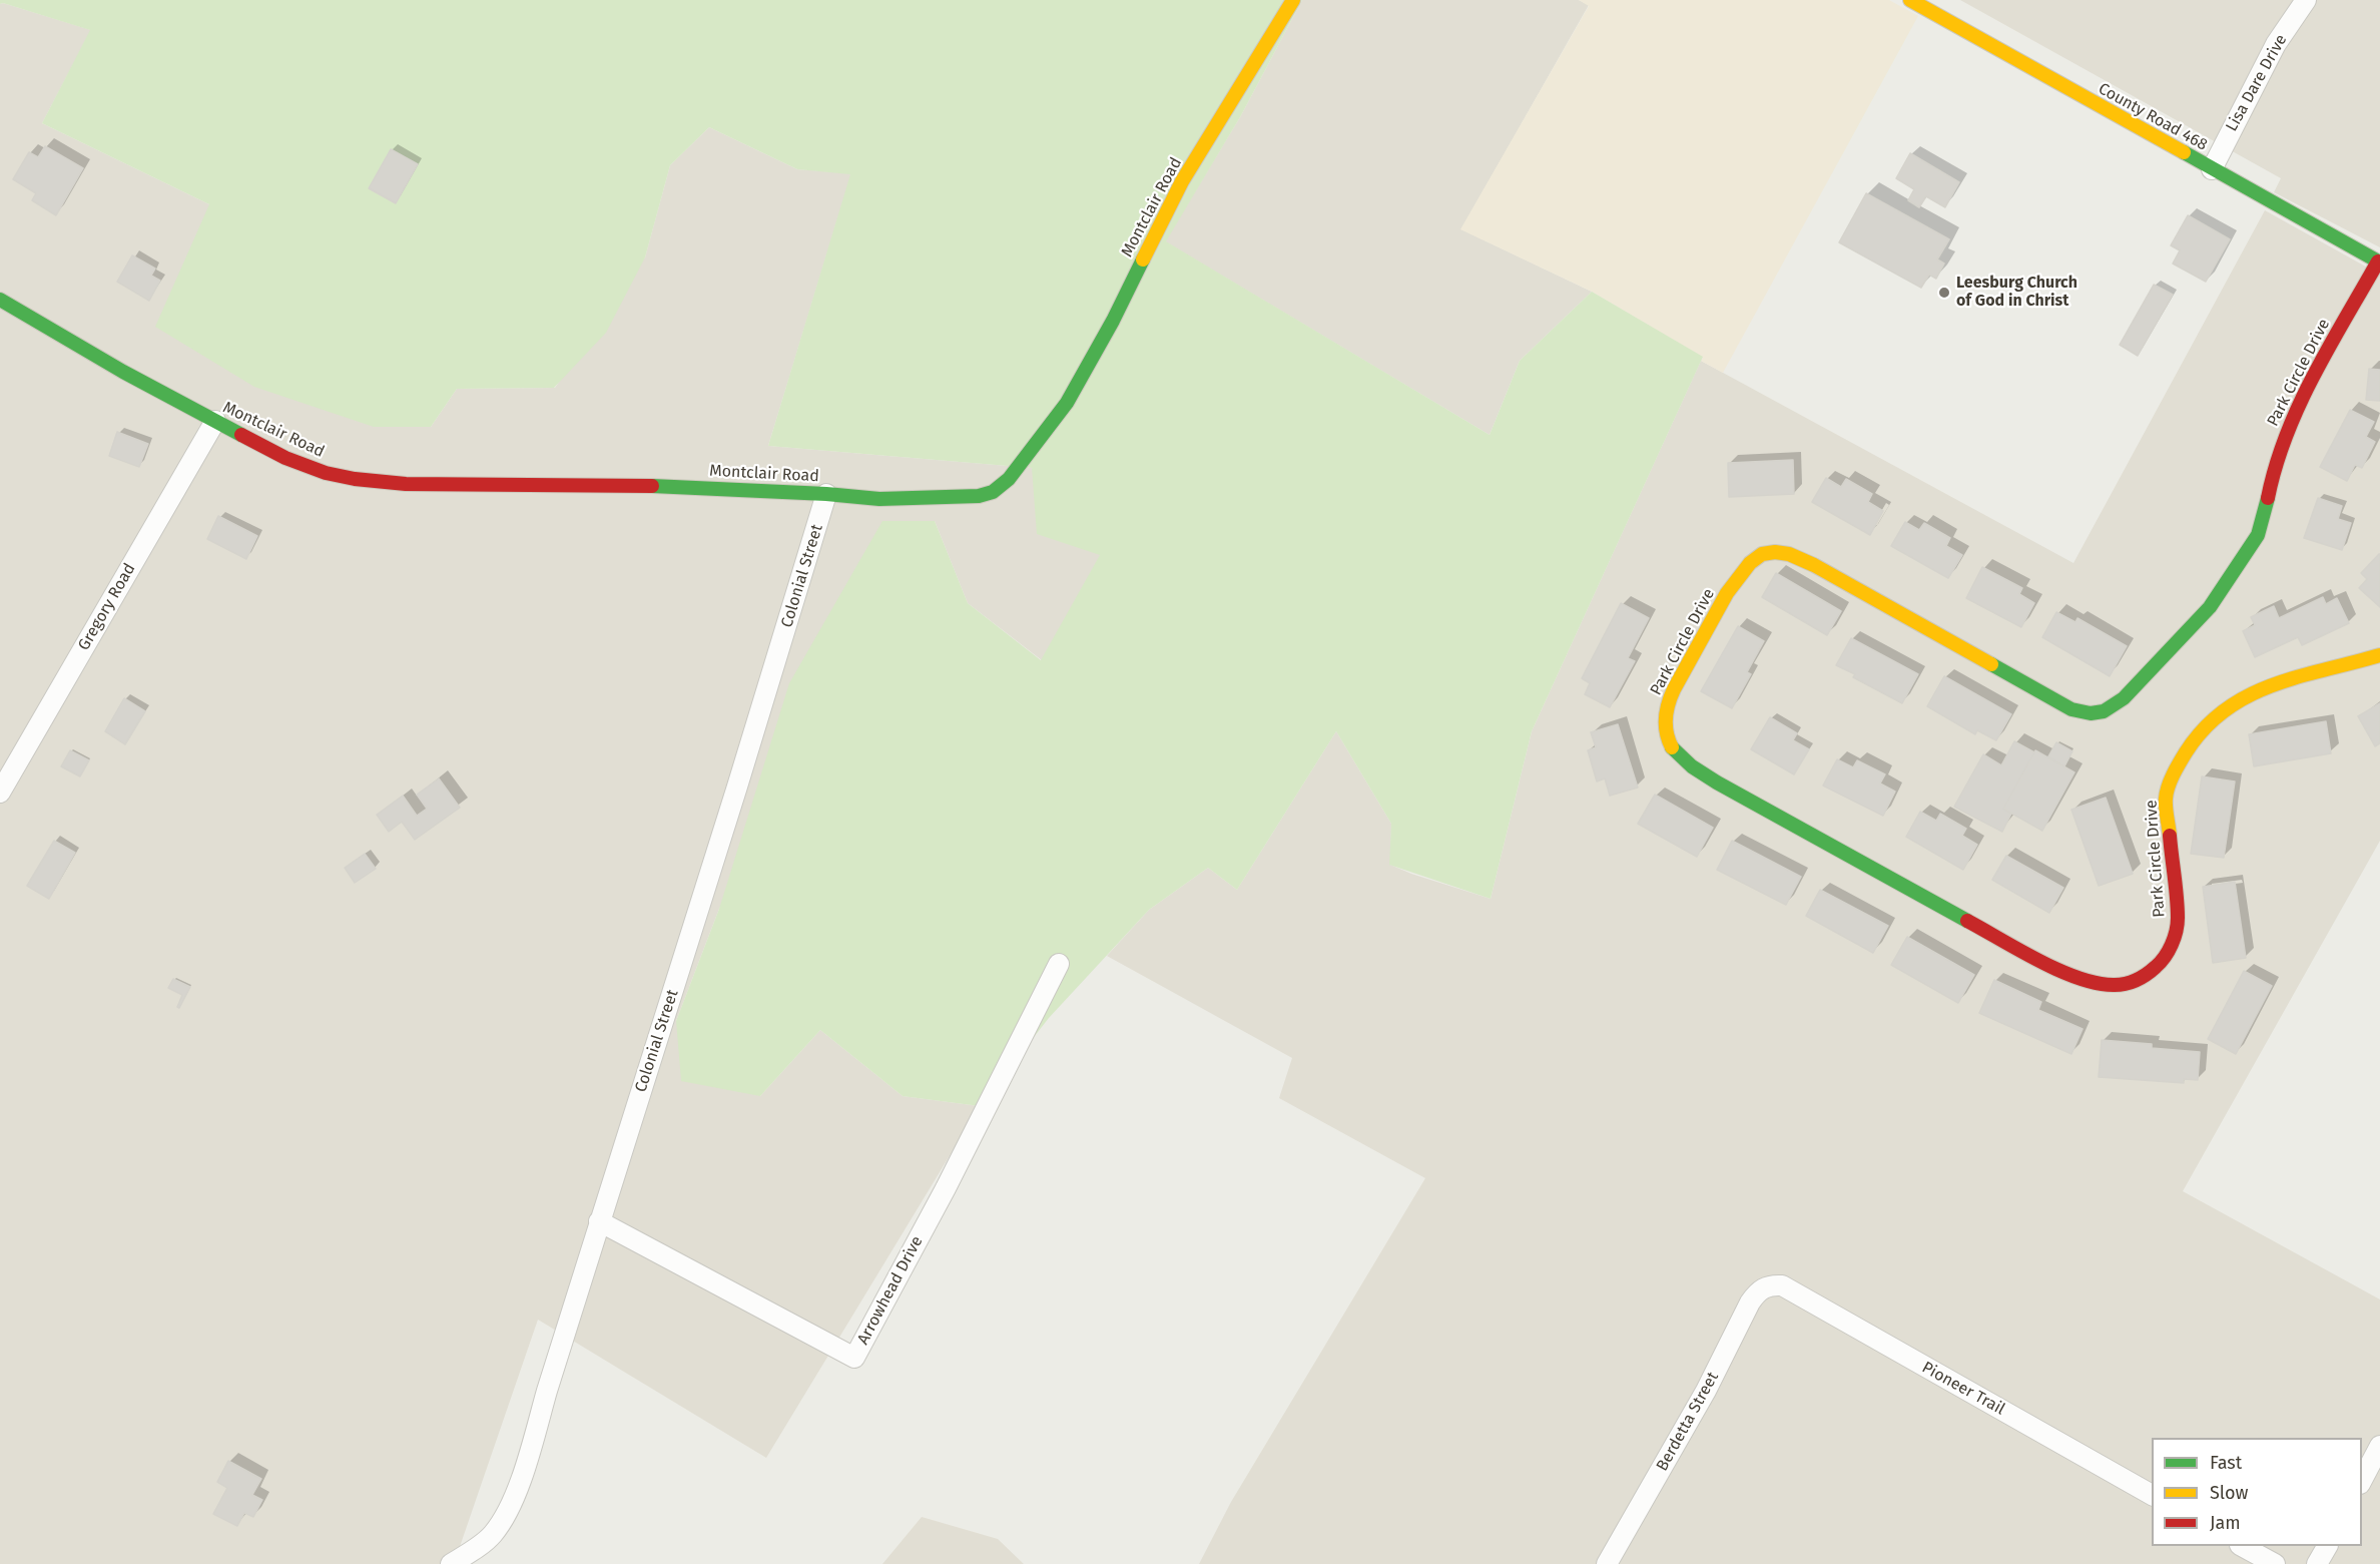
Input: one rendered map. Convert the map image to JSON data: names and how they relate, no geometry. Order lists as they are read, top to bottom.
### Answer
{
  "streets": {
    "street": [
      "Lisa Dare Drive",
      "County Road 468",
      "Montclair Road",
      "Park Circle Drive",
      "Colonial Street",
      "Gregory Road",
      "Arrowhead Drive",
      "Pioneer Trail",
      "Berdetta Street"
    ]
  },
  "crossings": [
    ["Lisa Dare Drive", "County Road 468"],
    ["County Road 468", "Park Circle Drive"],
    ["Montclair Road", "Colonial Street"],
    ["Montclair Road", "Gregory Road"],
    ["Colonial Street", "Arrowhead Drive"],
    ["Pioneer Trail", "Berdetta Street"]
  ],
  "places": ["Leesburg Church of God in Christ"],
  "legend": ["Fast", "Slow", "Jam"]
}
